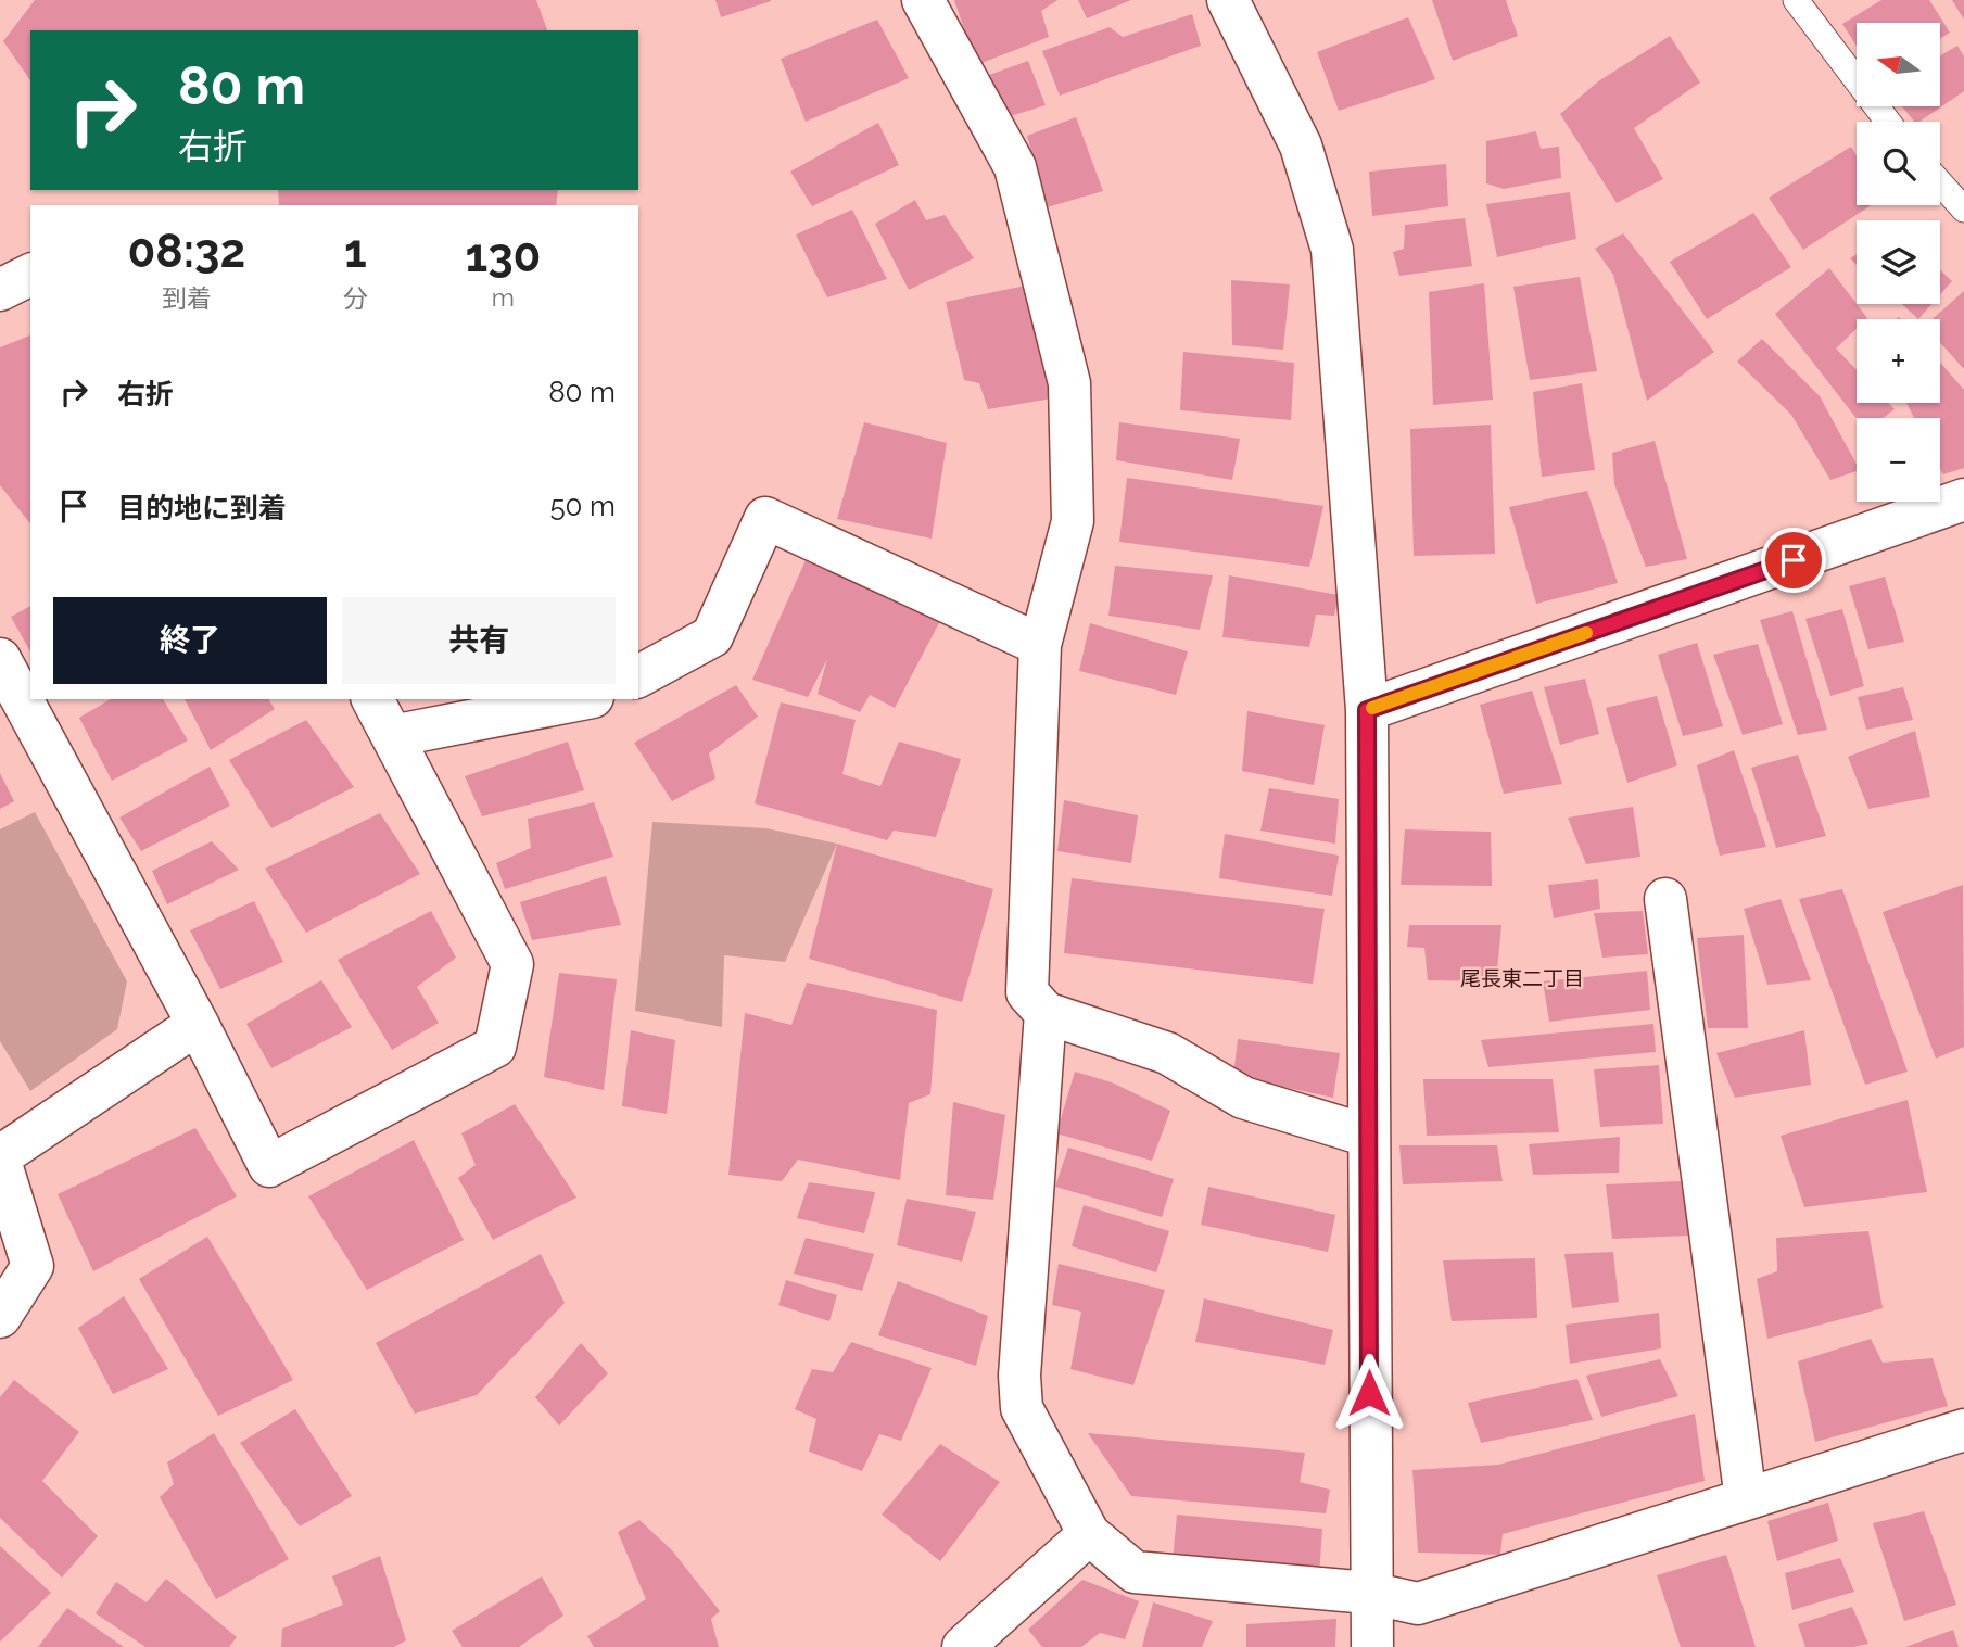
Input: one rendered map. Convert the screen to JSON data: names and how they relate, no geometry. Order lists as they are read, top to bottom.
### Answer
{
  "districts": ["尾長東二丁目"],
  "north": "left",
  "page": {
    "map_buttons": ["+", "−"],
    "turn": ["80 m", "右折"],
    "eta": [
      "08:32",
      "到着",
      "1",
      "分",
      "130",
      "m"
    ],
    "list": [
      {
        "name": "右折",
        "value": "80 m"
      },
      {
        "name": "目的地に到着",
        "value": "50 m"
      }
    ],
    "buttons": ["終了", "共有"]
  }
}
